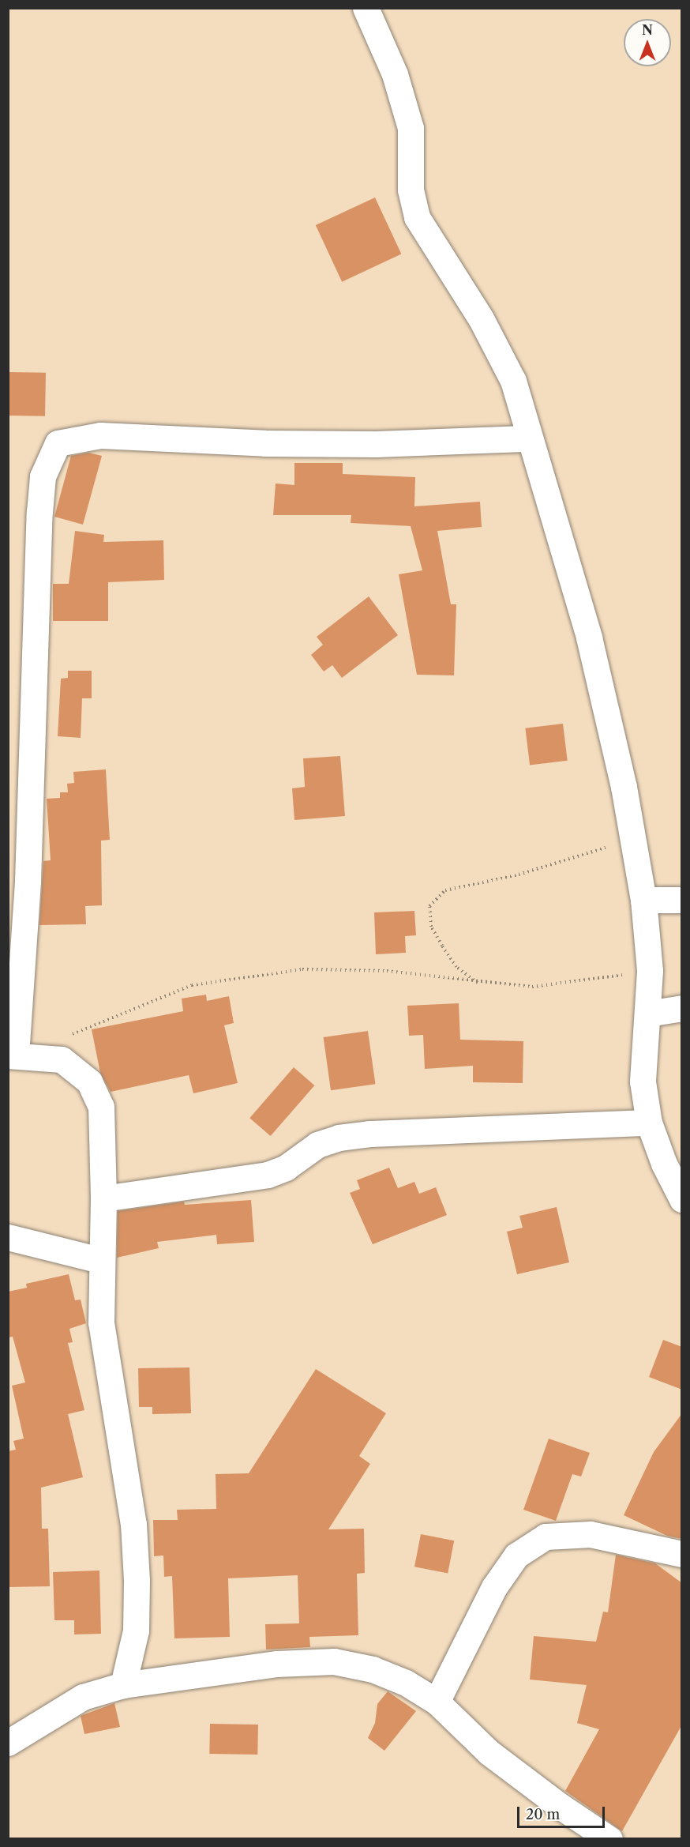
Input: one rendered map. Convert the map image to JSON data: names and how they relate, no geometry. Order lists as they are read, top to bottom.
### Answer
{
  "scale_bar": "20 m",
  "north": "top"
}
